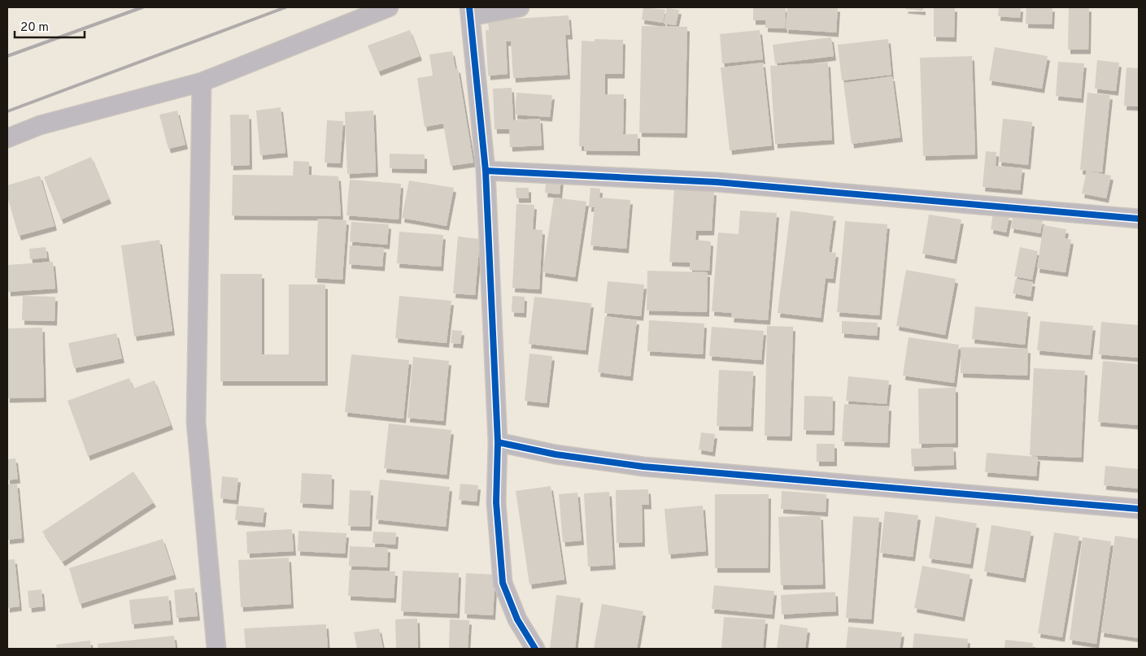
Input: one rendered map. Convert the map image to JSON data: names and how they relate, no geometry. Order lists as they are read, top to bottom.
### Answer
{
  "scale_bar": "20 m"
}
